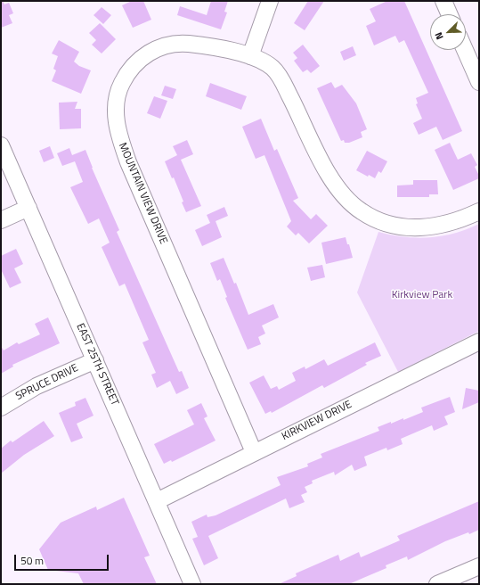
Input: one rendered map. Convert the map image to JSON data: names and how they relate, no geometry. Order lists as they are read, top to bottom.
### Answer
{
  "streets": {
    "street": [
      "MOUNTAIN VIEW DRIVE",
      "EAST 25TH STREET",
      "SPRUCE DRIVE",
      "KIRKVIEW DRIVE"
    ]
  },
  "crossings": [
    ["MOUNTAIN VIEW DRIVE", "KIRKVIEW DRIVE"],
    ["EAST 25TH STREET", "SPRUCE DRIVE"],
    ["EAST 25TH STREET", "KIRKVIEW DRIVE"]
  ],
  "parks": ["Kirkview Park"],
  "scale_bar": "50 m",
  "north": "bottom left"
}
